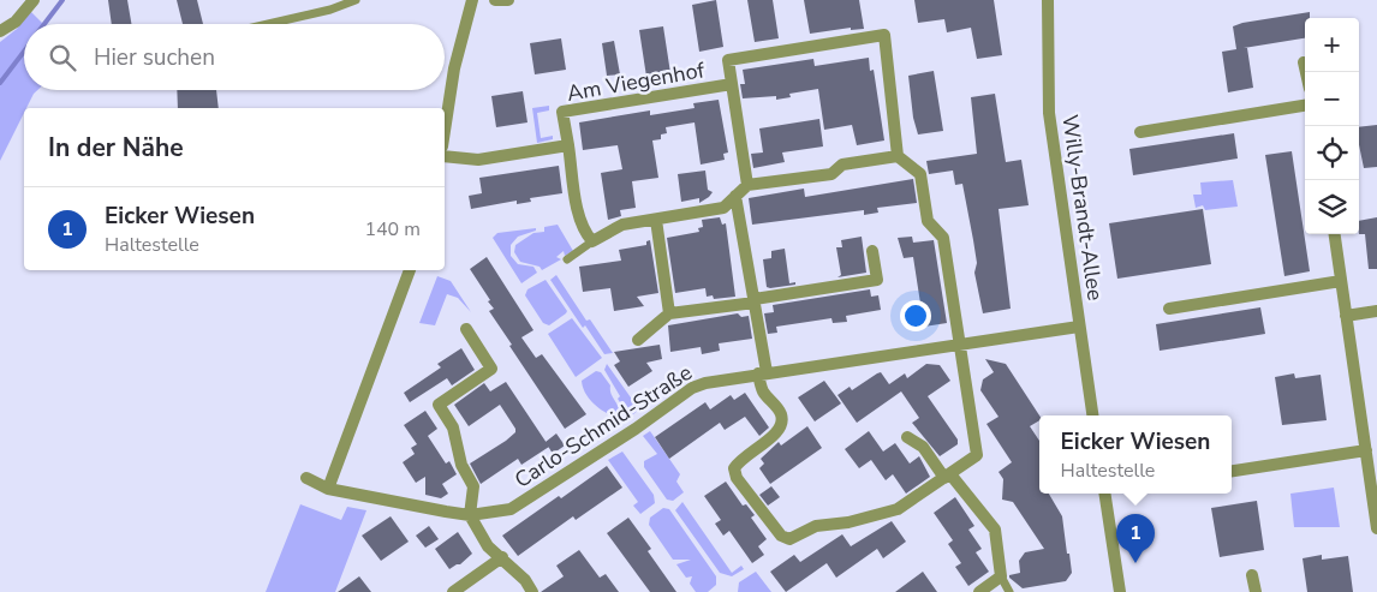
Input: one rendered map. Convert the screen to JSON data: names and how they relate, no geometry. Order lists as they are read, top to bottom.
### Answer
{
  "streets": {
    "street": ["Am Viegenhof", "Willy-Brandt-Allee", "Carlo-Schmid-Straße"]
  },
  "crossings": [
    ["Willy-Brandt-Allee", "Carlo-Schmid-Straße"]
  ],
  "page": {
    "map_buttons": ["+", "−"],
    "search": "Hier suchen",
    "heading": "In der Nähe",
    "list": [
      {
        "mark": "1",
        "name": "Eicker Wiesen",
        "note": "Haltestelle",
        "value": "140 m"
      }
    ],
    "popup": ["Eicker Wiesen", "Haltestelle"],
    "pins": "1"
  }
}
